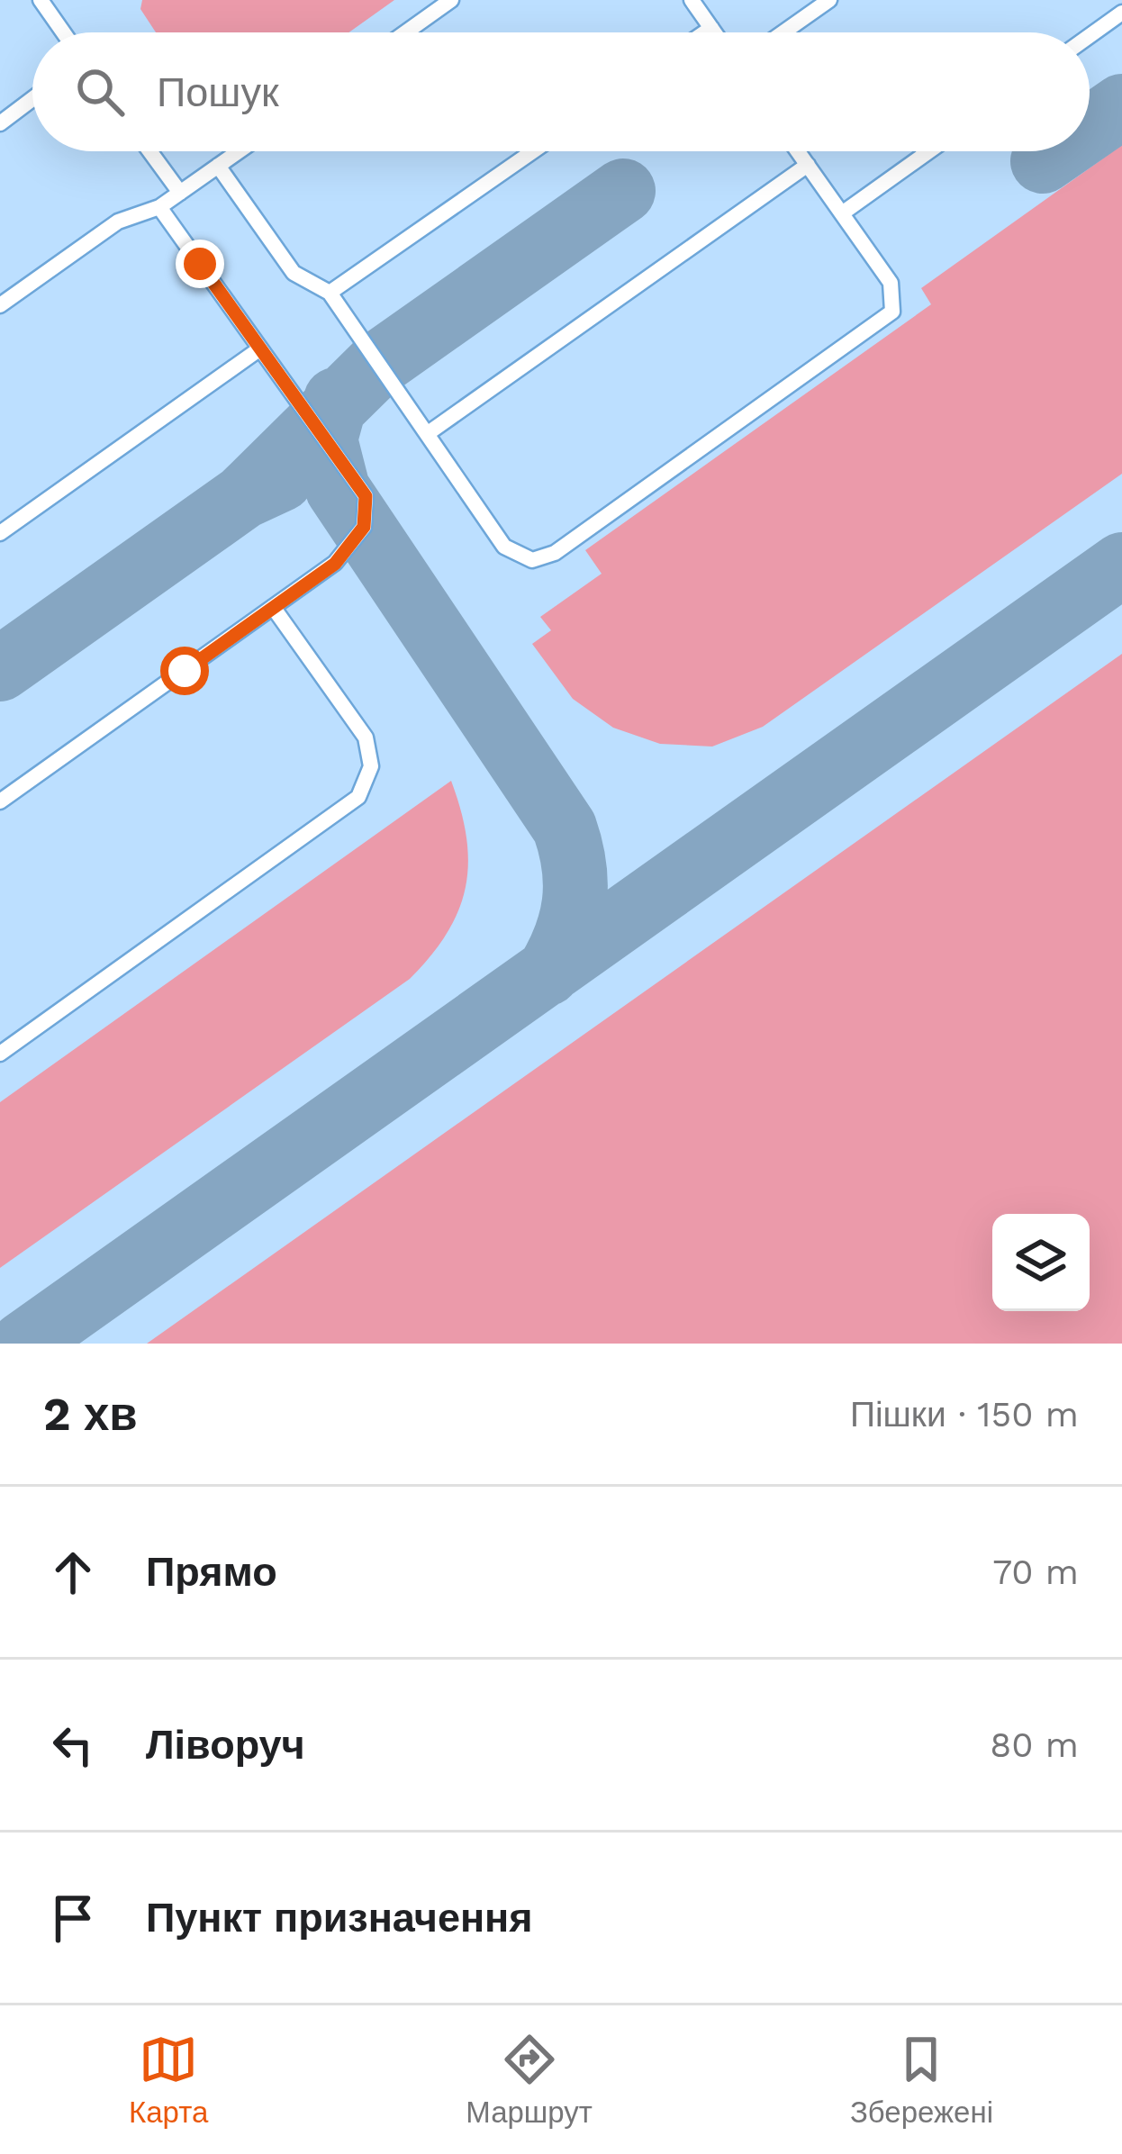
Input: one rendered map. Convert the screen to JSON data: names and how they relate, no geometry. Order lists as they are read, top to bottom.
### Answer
{
  "page": {
    "search": "Пошук",
    "heading": ["2 хв", "Пішки · 150 m"],
    "list": [
      ["Прямо", "70 m"],
      ["Ліворуч", "80 m"],
      "Пункт призначення"
    ],
    "nav": ["Карта", "Маршрут", "Збережені"]
  }
}
